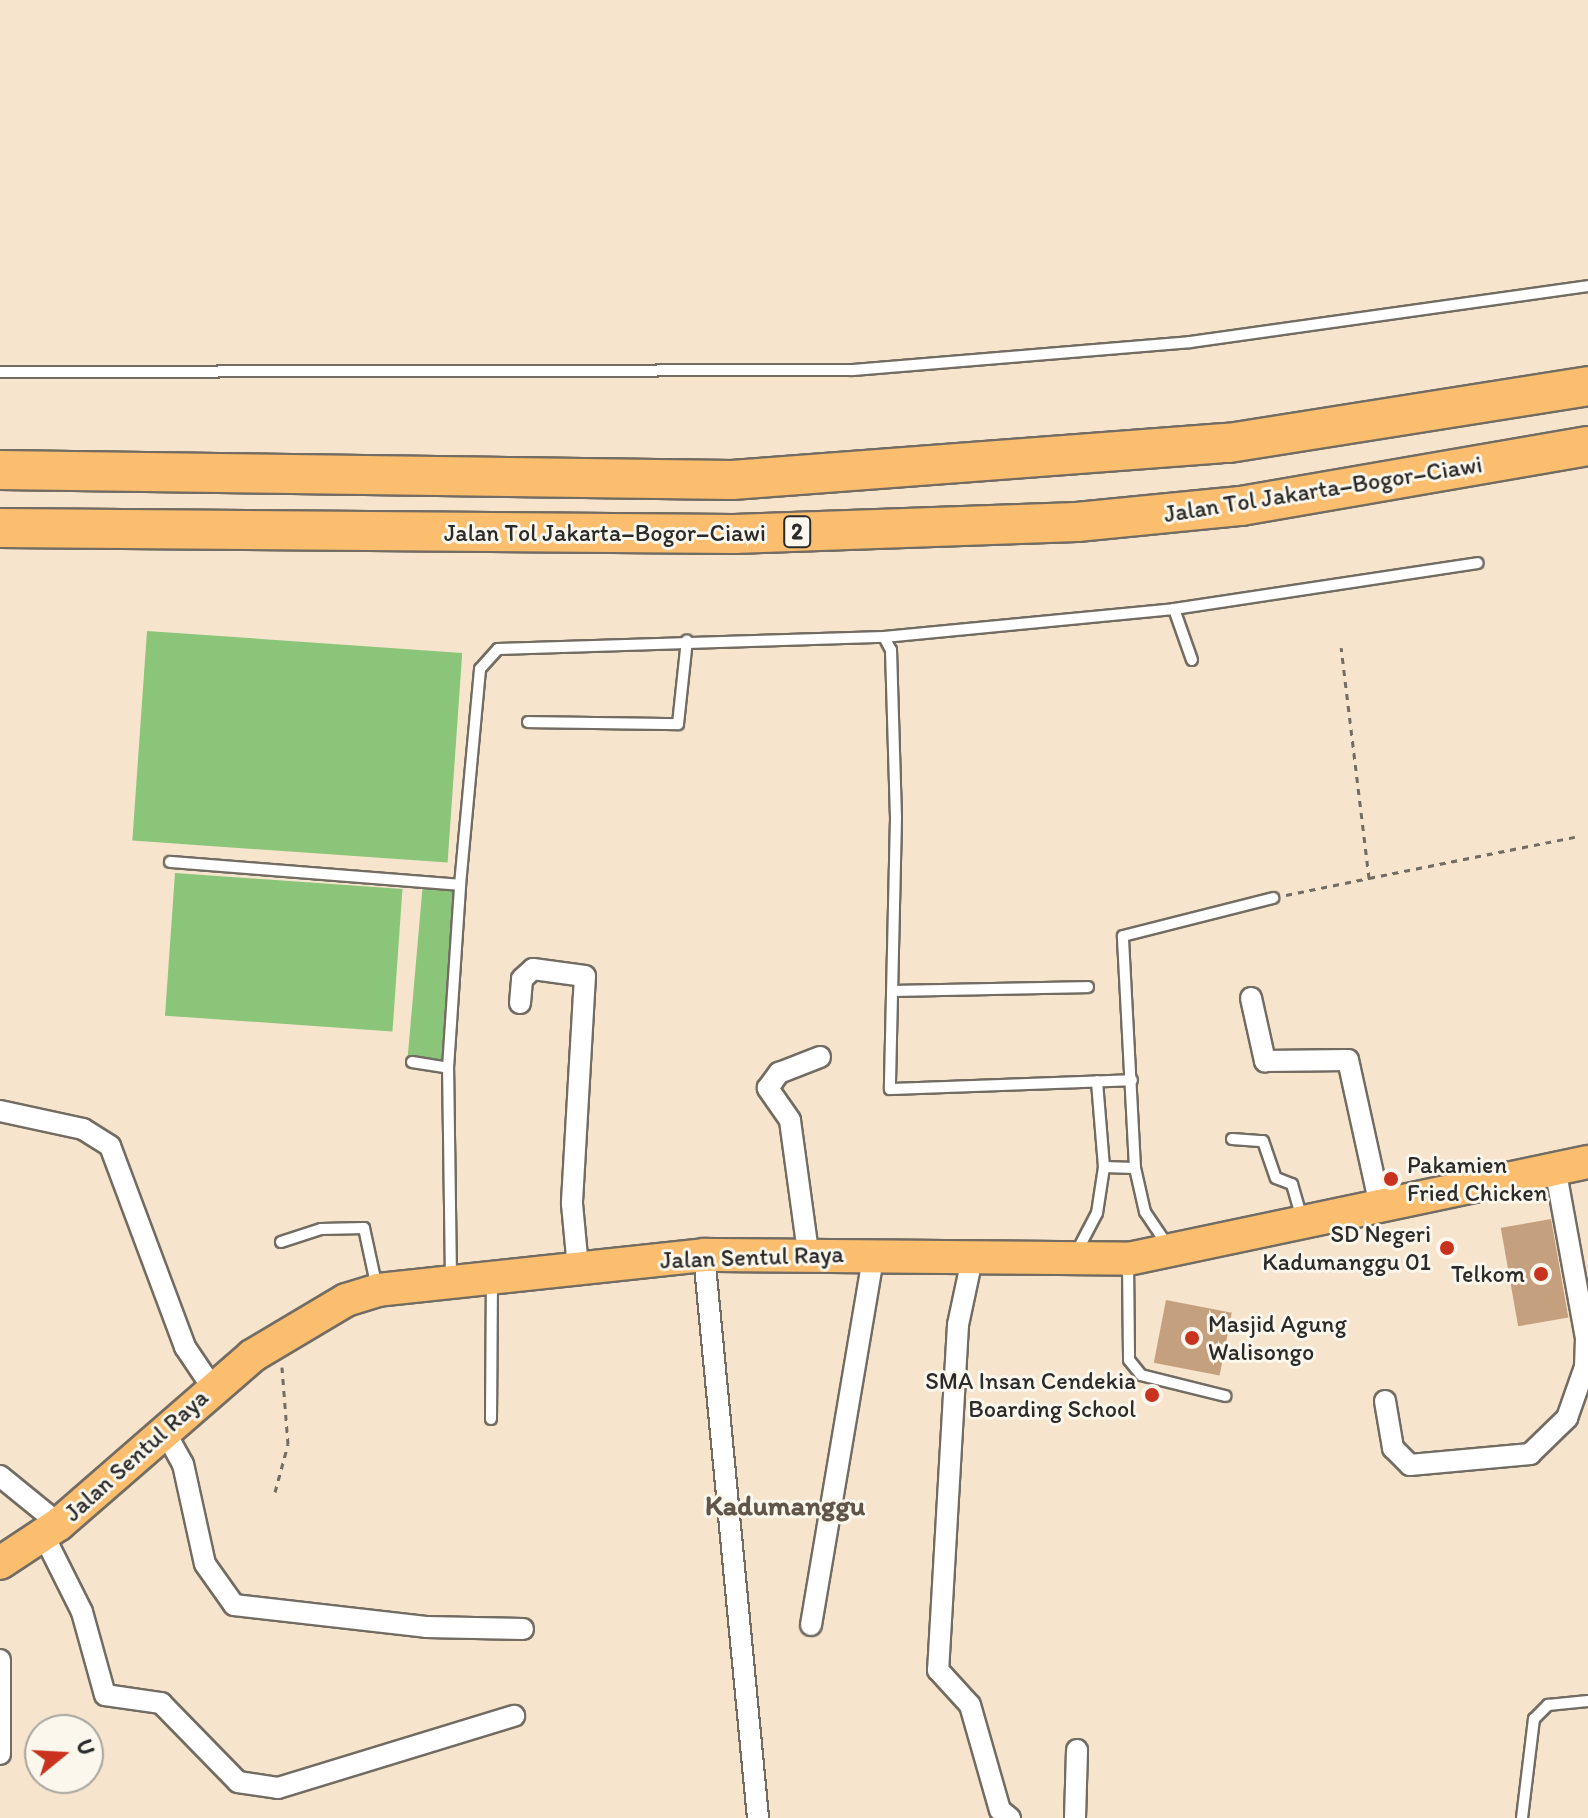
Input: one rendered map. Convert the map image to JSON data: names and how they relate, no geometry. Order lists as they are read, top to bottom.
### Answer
{
  "streets": {
    "highway": ["Jalan Tol Jakarta–Bogor–Ciawi", "2"],
    "main road": ["Jalan Sentul Raya"]
  },
  "districts": ["Kadumanggu"],
  "places": [
    "Pakamien Fried Chicken",
    "SD Negeri Kadumanggu 01",
    "Telkom",
    "Masjid Agung Walisongo",
    "SMA Insan Cendekia Boarding School"
  ],
  "north": "right"
}
